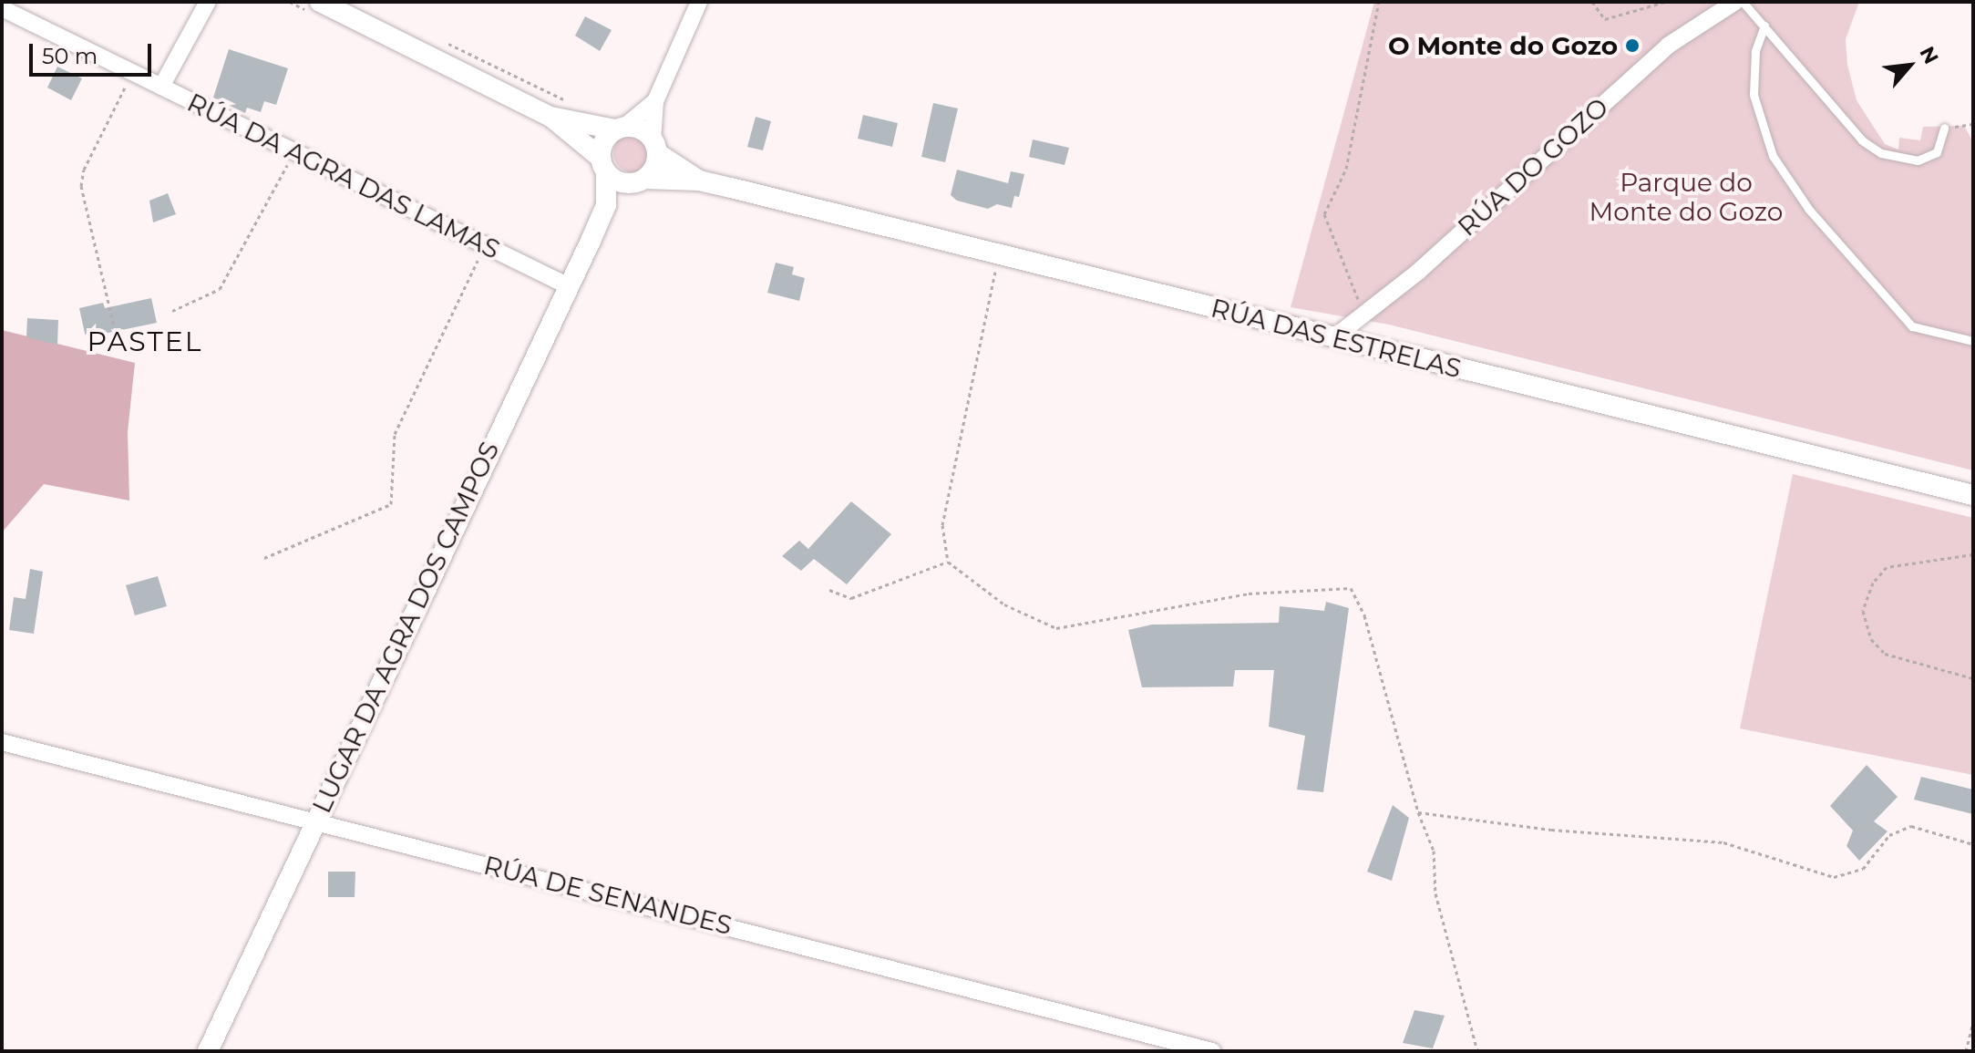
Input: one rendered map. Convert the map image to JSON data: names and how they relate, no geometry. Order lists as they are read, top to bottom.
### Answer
{
  "streets": {
    "street": [
      "RÚA DO GOZO",
      "RÚA DA AGRA DAS LAMAS",
      "RÚA DAS ESTRELAS",
      "LUGAR DA AGRA DOS CAMPOS",
      "RÚA DE SENANDES"
    ]
  },
  "crossings": [
    ["RÚA DO GOZO", "RÚA DAS ESTRELAS"],
    ["RÚA DA AGRA DAS LAMAS", "LUGAR DA AGRA DOS CAMPOS"],
    ["RÚA DAS ESTRELAS", "LUGAR DA AGRA DOS CAMPOS"],
    ["LUGAR DA AGRA DOS CAMPOS", "RÚA DE SENANDES"]
  ],
  "districts": ["PASTEL"],
  "parks": ["Parque do Monte do Gozo"],
  "places": ["O Monte do Gozo"],
  "scale_bar": "50 m",
  "north": "top right"
}
